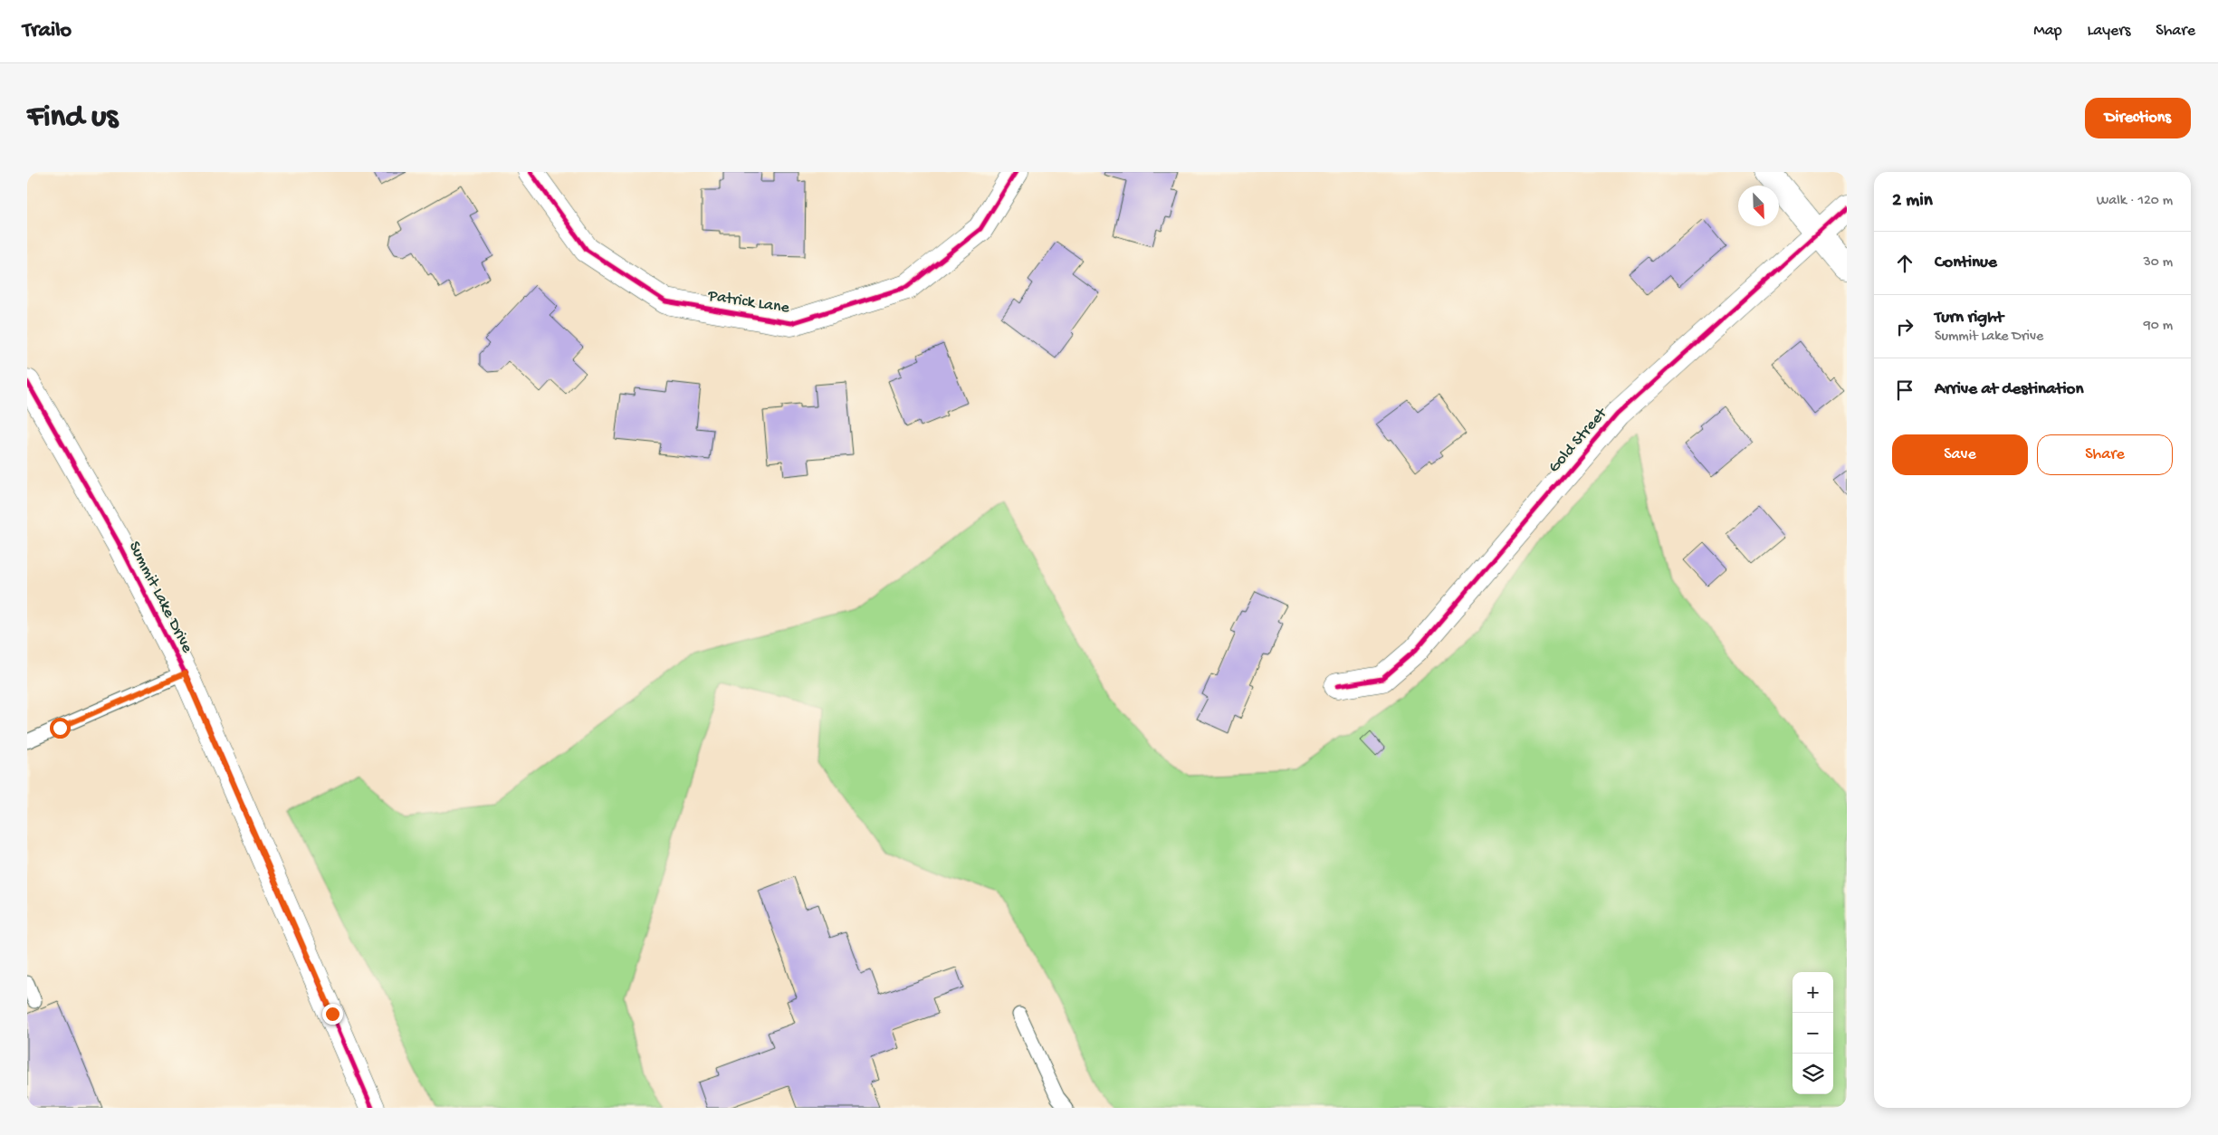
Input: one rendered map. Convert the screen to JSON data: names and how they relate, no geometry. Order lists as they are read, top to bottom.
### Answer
{
  "streets": {
    "street": ["Patrick Lane", "Gold Street", "Summit Lake Drive"]
  },
  "north": "bottom right",
  "page": {
    "header": "Trailo",
    "nav": ["Map", "Layers", "Share"],
    "buttons": [
      "Directions",
      ["Save", "Share"]
    ],
    "title": "Find us",
    "heading": ["2 min", "Walk · 120 m"],
    "list": [
      ["Continue", "30 m"],
      ["Turn right", "Summit Lake Drive", "90 m"],
      "Arrive at destination"
    ],
    "map_buttons": ["+", "−"]
  }
}
